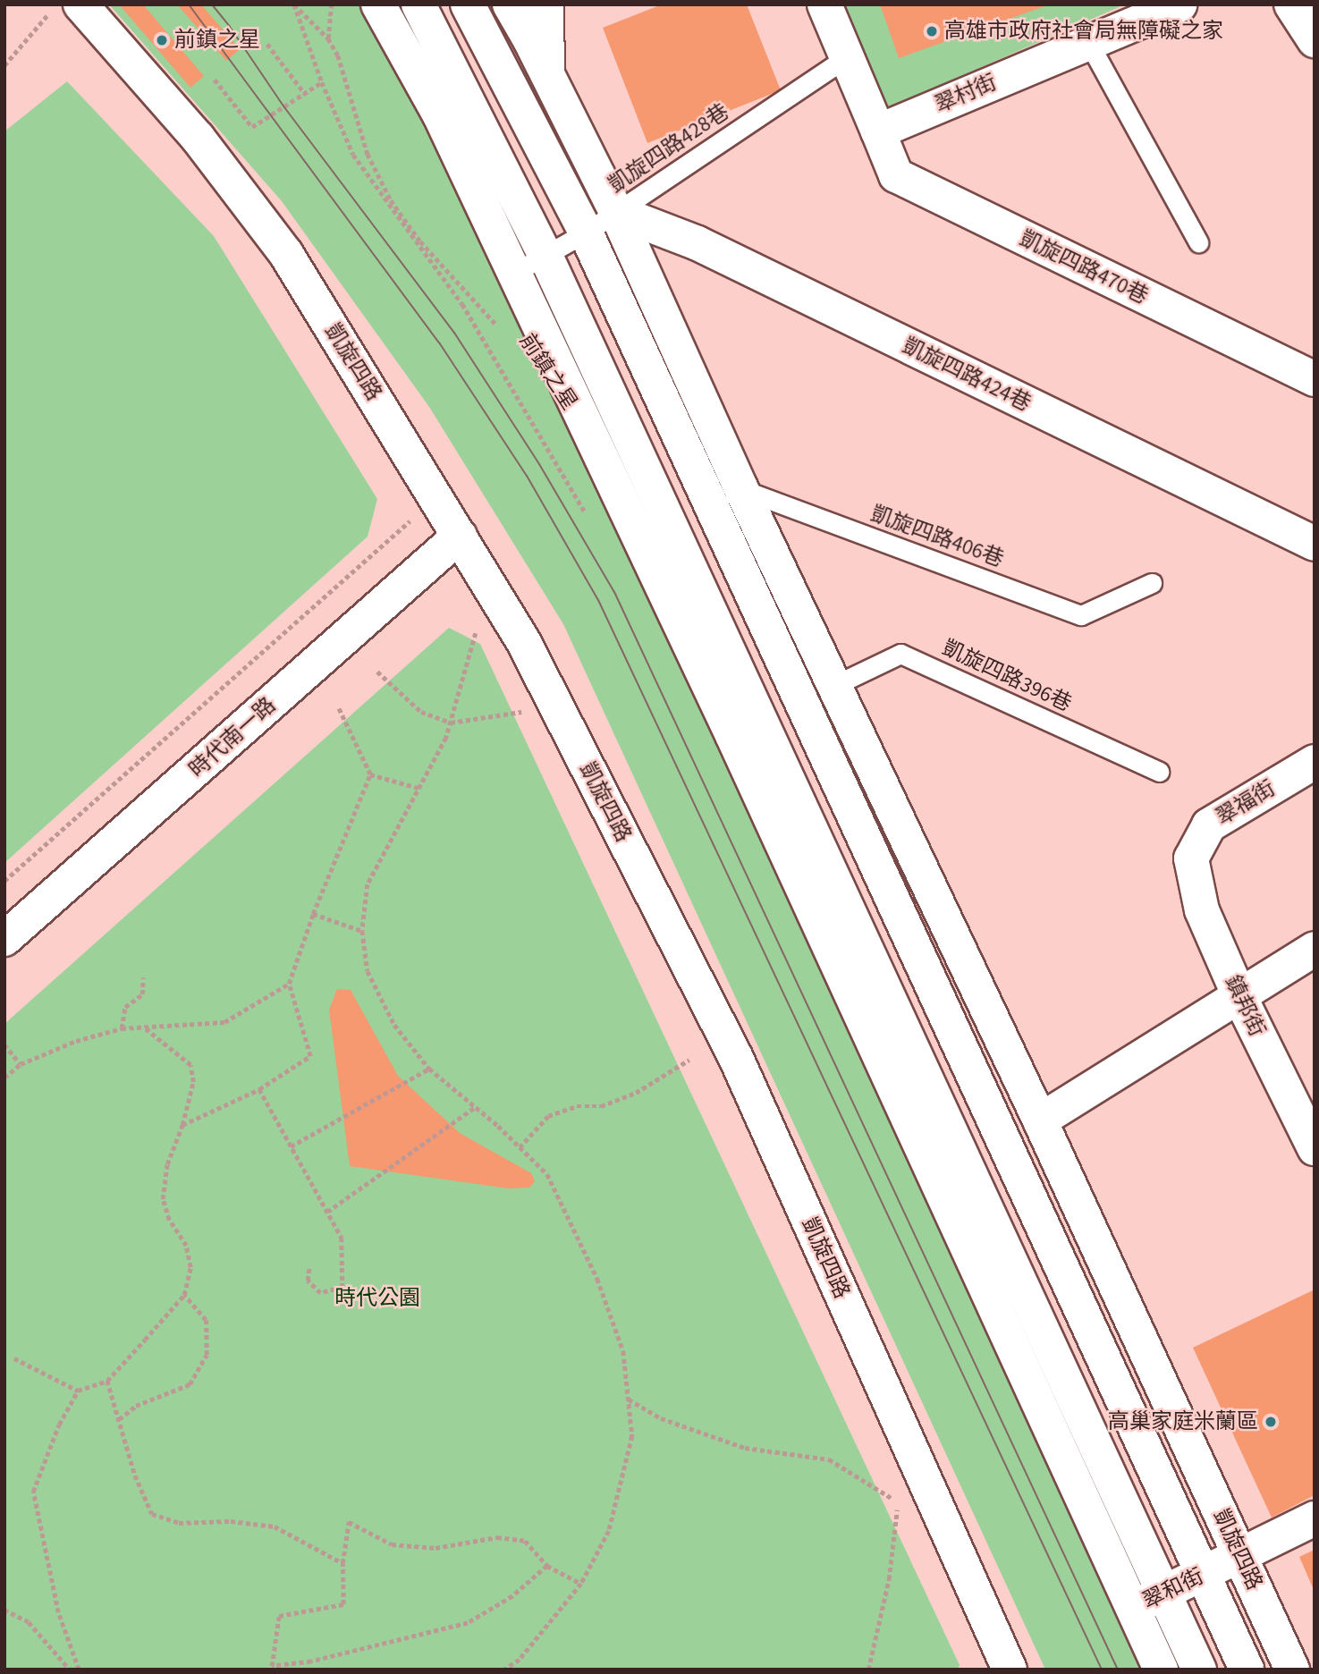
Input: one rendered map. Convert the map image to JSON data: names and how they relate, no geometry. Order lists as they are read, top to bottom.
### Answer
{
  "streets": {
    "street": [
      "翠村街",
      "凱旋四路470巷",
      "凱旋四路",
      "凱旋四路424巷",
      "時代南一路",
      "翠福街",
      "鎮邦街",
      "翠和街"
    ],
    "lane": ["凱旋四路428巷", "凱旋四路406巷", "凱旋四路396巷"],
    "path": ["前鎮之星"]
  },
  "crossings": [
    ["翠村街", "凱旋四路470巷"],
    ["凱旋四路428巷", "凱旋四路"],
    ["凱旋四路428巷", "凱旋四路424巷"],
    ["凱旋四路", "凱旋四路424巷"],
    ["凱旋四路", "凱旋四路406巷"],
    ["凱旋四路", "凱旋四路396巷"],
    ["凱旋四路", "時代南一路"],
    ["凱旋四路", "翠和街"],
    ["翠福街", "鎮邦街"]
  ],
  "parks": ["時代公園"],
  "places": ["高雄市政府社會局無障礙之家", "前鎮之星", "高巢家庭米蘭區"]
}
